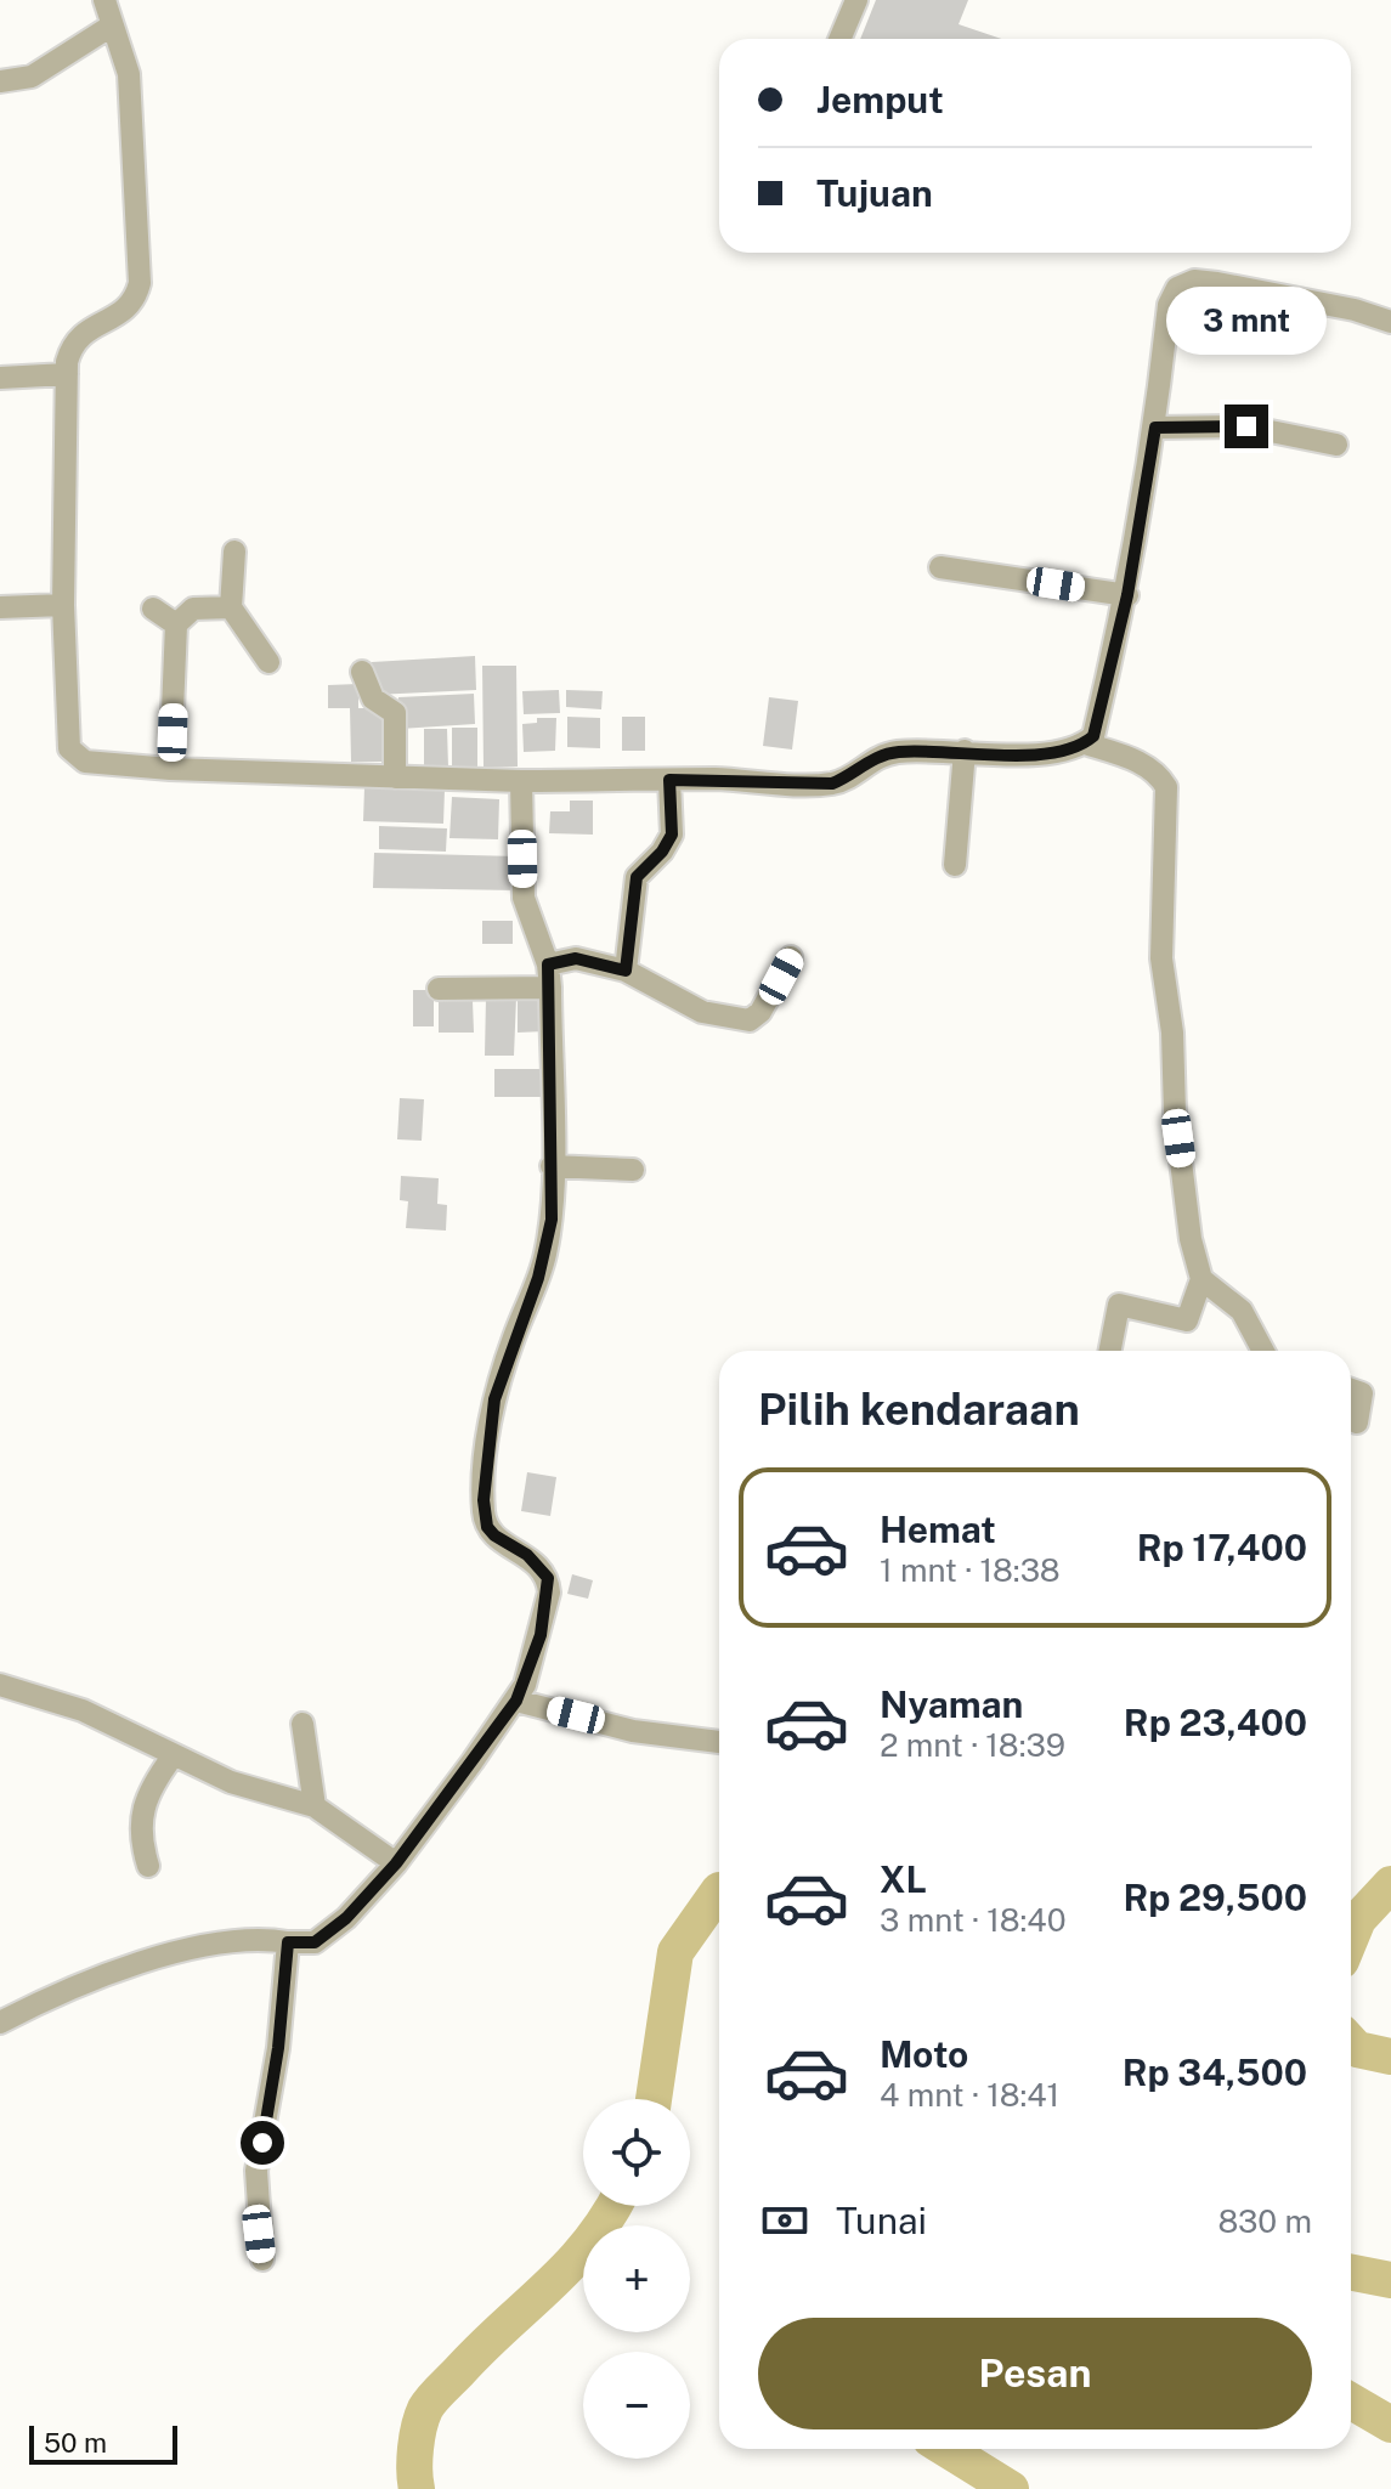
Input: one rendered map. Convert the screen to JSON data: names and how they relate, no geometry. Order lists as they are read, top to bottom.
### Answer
{
  "scale_bar": "50 m",
  "page": {
    "banner": ["Jemput", "Tujuan"],
    "bubble": "3 mnt",
    "heading": "Pilih kendaraan",
    "list": [
      {
        "name": "Hemat",
        "note": "1 mnt · 18:38",
        "value": "Rp 17,400"
      },
      {
        "name": "Nyaman",
        "note": "2 mnt · 18:39",
        "value": "Rp 23,400"
      },
      {
        "name": "XL",
        "note": "3 mnt · 18:40",
        "value": "Rp 29,500"
      },
      {
        "name": "Moto",
        "note": "4 mnt · 18:41",
        "value": "Rp 34,500"
      }
    ],
    "map_buttons": ["+", "−"],
    "pay": ["Tunai", "830 m"],
    "buttons": "Pesan",
    "scale": "50 m"
  }
}
